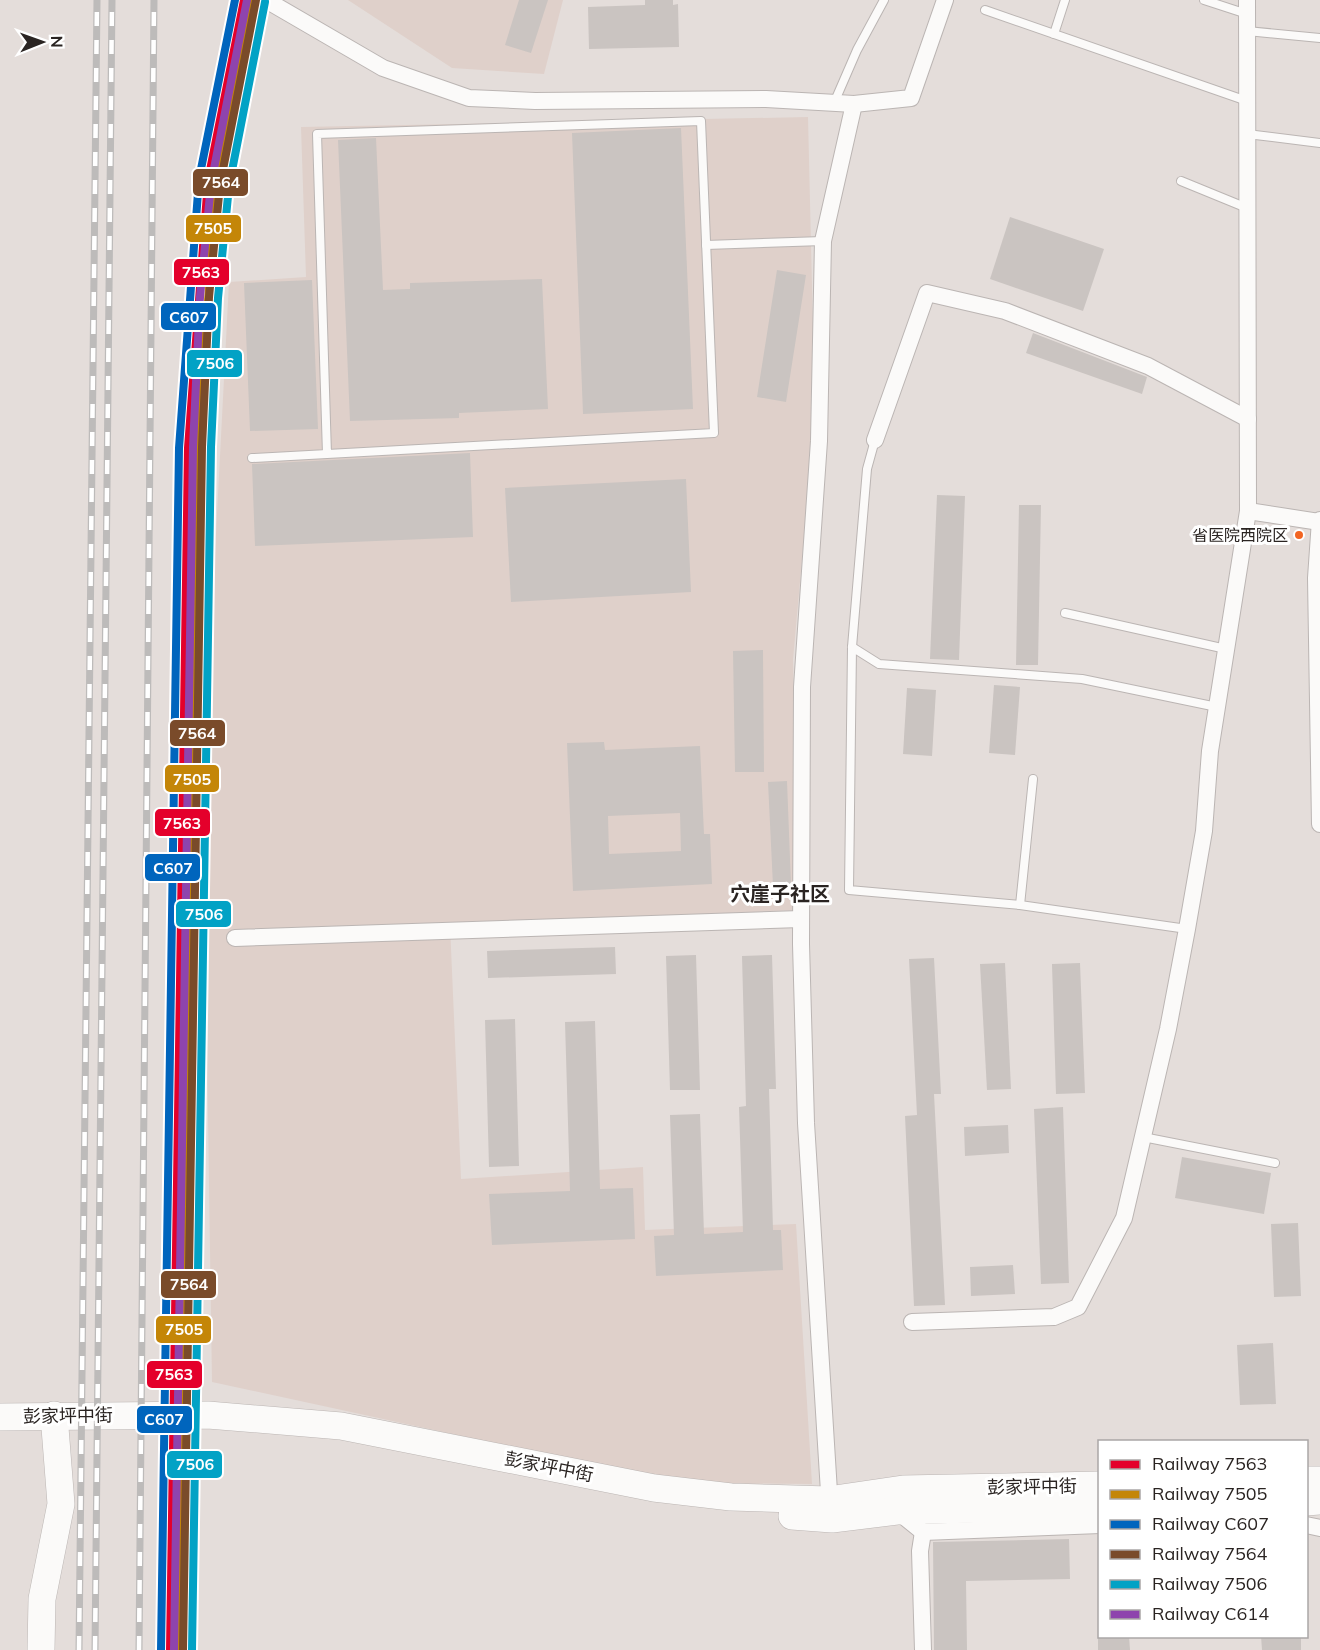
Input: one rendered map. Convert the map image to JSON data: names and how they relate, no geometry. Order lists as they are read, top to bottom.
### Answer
{
  "streets": {
    "main road": ["彭家坪中街"]
  },
  "districts": ["穴崖子社区"],
  "places": ["省医院西院区"],
  "lines": [
    "rail line 7563",
    "rail line C607",
    "rail line 7564",
    "rail line C614",
    "rail line 7505",
    "rail line 7506"
  ],
  "legend": [
    "Railway 7563",
    "Railway 7505",
    "Railway C607",
    "Railway 7564",
    "Railway 7506",
    "Railway C614"
  ],
  "north": "right"
}
